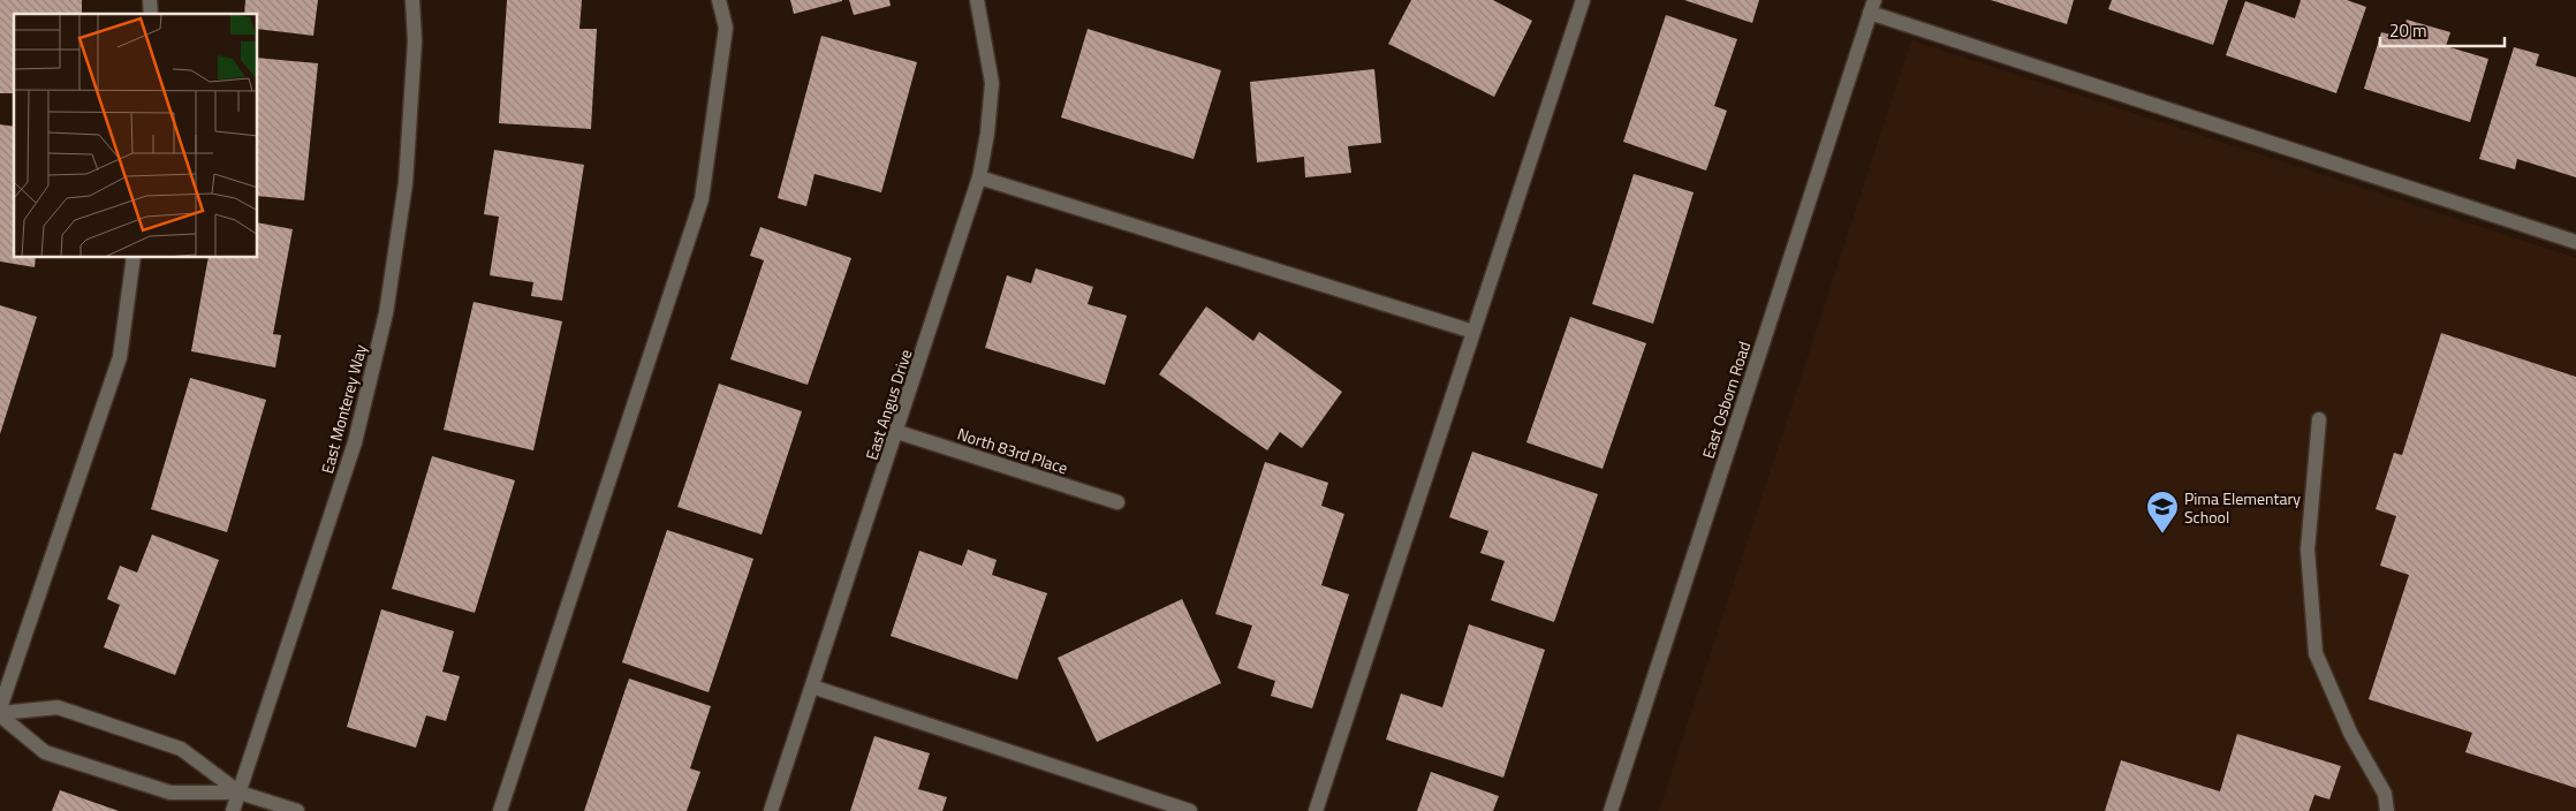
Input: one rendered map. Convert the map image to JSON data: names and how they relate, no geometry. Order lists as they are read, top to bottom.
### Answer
{
  "streets": {
    "street": [
      "East Osborn Road",
      "East Angus Drive",
      "East Monterey Way",
      "North 83rd Place"
    ]
  },
  "crossings": [
    ["East Angus Drive", "North 83rd Place"]
  ],
  "places": {
    "school or university": ["Pima Elementary School"]
  },
  "scale_bar": "20 m"
}
